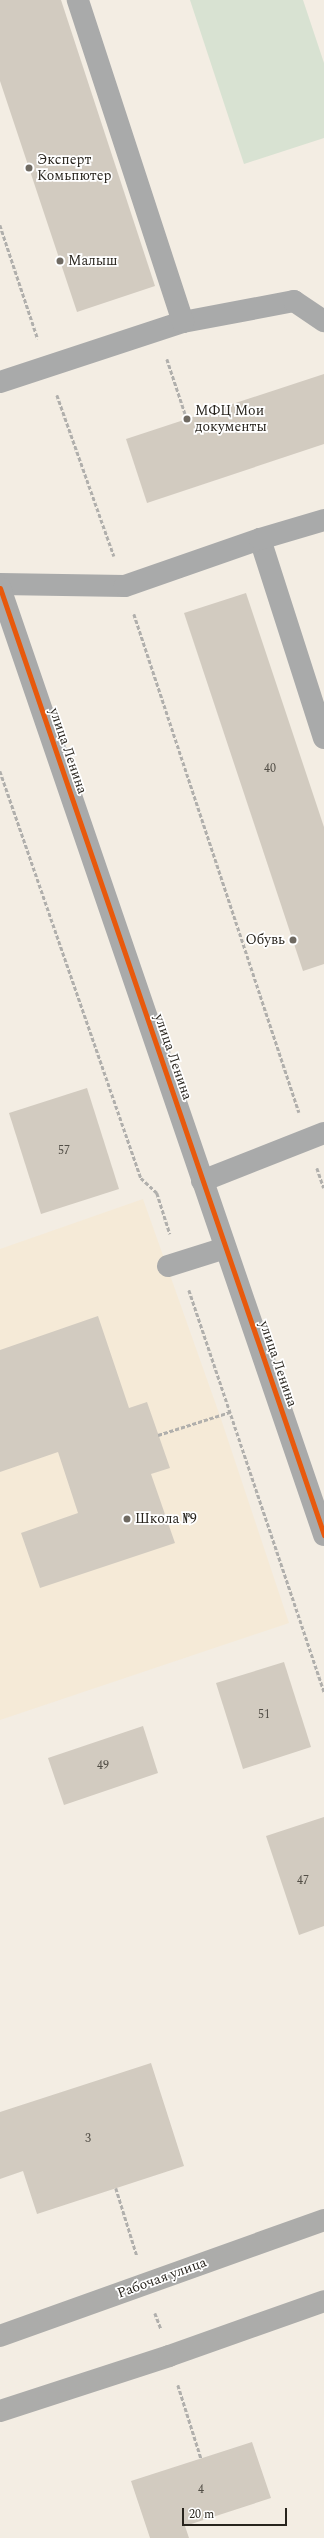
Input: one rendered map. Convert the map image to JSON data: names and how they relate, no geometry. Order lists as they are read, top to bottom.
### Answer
{
  "streets": {
    "main road": ["Рабочая улица"],
    "street": ["улица Ленина"]
  },
  "places": [
    "Эксперт Комьпютер",
    "Малыш",
    "МФЦ Мои документы",
    "Обувь",
    "Школа №9"
  ],
  "house_numbers": [
    "40",
    "57",
    "51",
    "49",
    "47",
    "3",
    "4"
  ],
  "scale_bar": "20 m"
}
